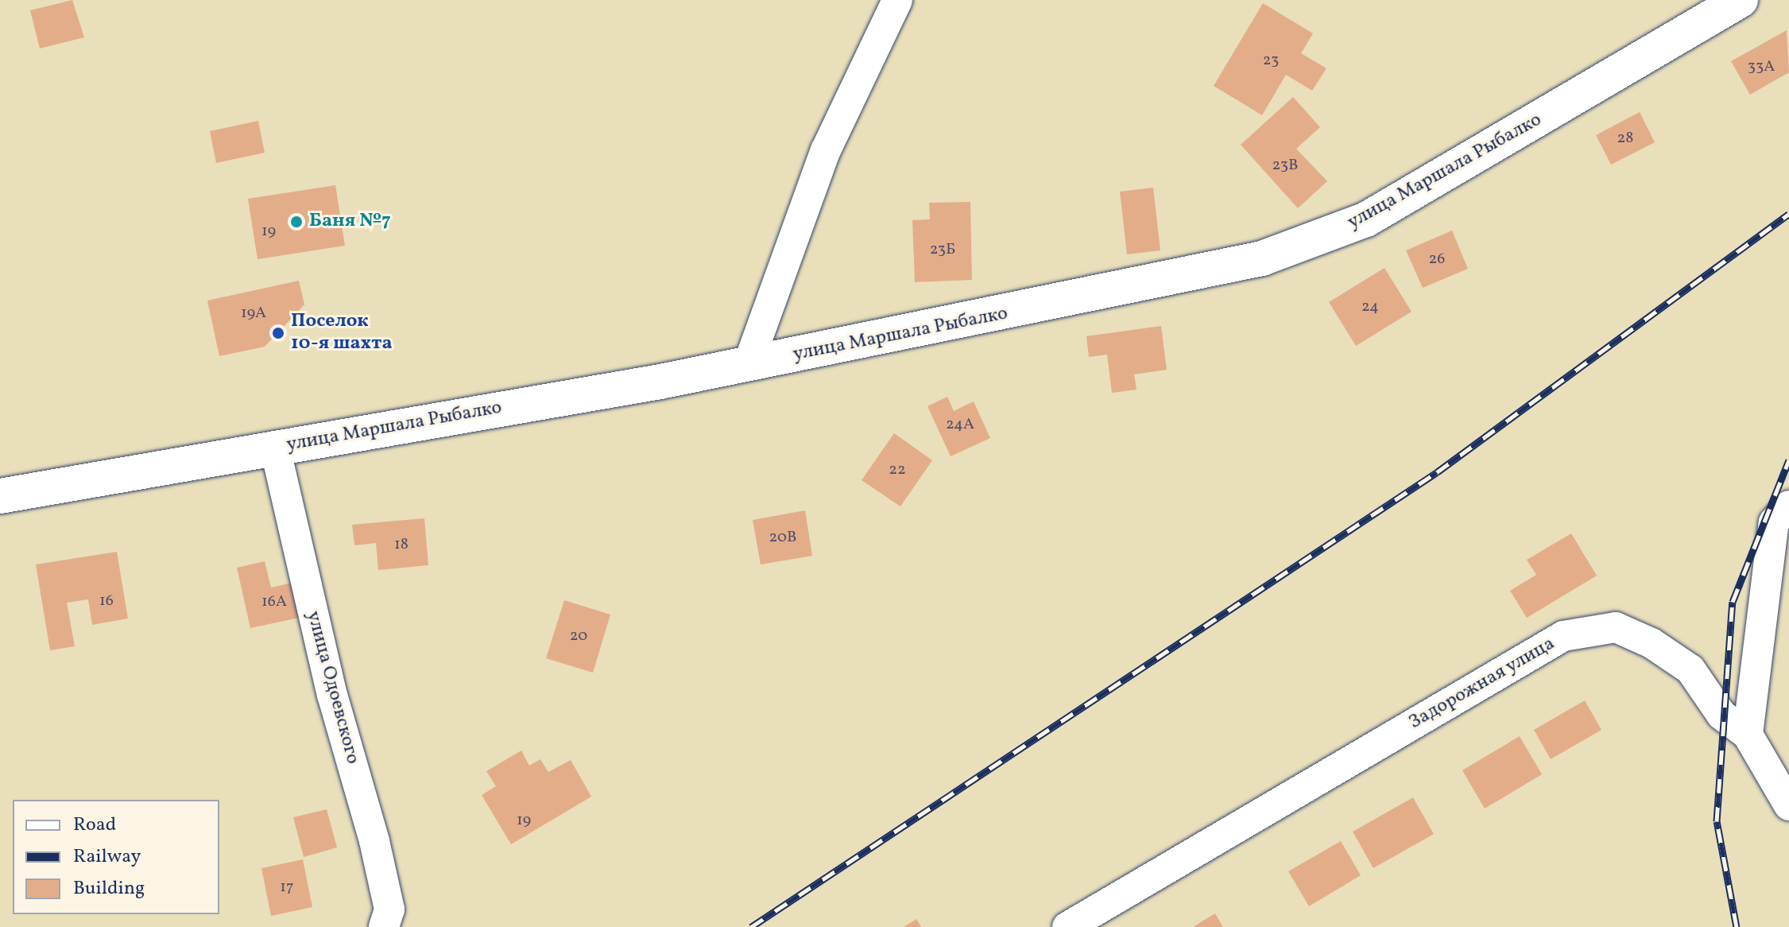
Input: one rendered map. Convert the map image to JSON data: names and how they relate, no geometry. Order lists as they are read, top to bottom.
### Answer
{
  "streets": {
    "street": ["улица Маршала Рыбалко", "Задорожная улица", "улица Одоевского"]
  },
  "crossings": [
    ["улица Маршала Рыбалко", "улица Одоевского"]
  ],
  "places": ["Баня №7", "Поселок 10-я шахта"],
  "house_numbers": [
    "23",
    "33А",
    "28",
    "23В",
    "19",
    "23Б",
    "26",
    "24",
    "19А",
    "24А",
    "22",
    "20В",
    "18",
    "16",
    "16А",
    "20",
    "19",
    "17"
  ],
  "legend": ["Road", "Railway", "Building"]
}
